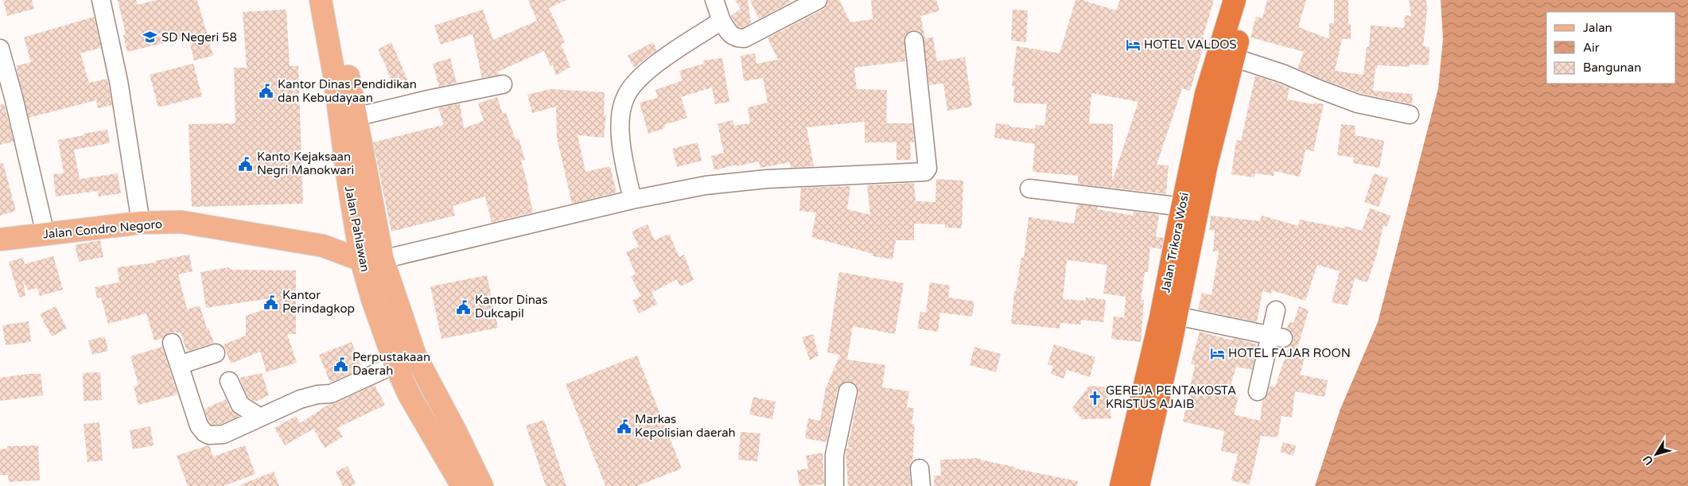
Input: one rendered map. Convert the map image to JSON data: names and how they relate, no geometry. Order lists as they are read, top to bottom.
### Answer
{
  "streets": {
    "highway": ["Jalan Trikora Wosi"],
    "main road": ["Jalan Condro Negoro", "Jalan Pahlawan"]
  },
  "crossings": [
    ["Jalan Condro Negoro", "Jalan Pahlawan"]
  ],
  "places": {
    "school or university": ["SD Negeri 58"],
    "hotel": ["HOTEL VALDOS", "HOTEL FAJAR ROON"],
    "public building": [
      "Kantor Dinas Pendidikan dan Kebudayaan",
      "Kanto Kejaksaan Negri Manokwari",
      "Kantor Perindagkop",
      "Kantor Dinas Dukcapil",
      "Perpustakaan Daerah",
      "Markas Kepolisian daerah"
    ],
    "church": ["GEREJA PENTAKOSTA KRISTUS AJAIB"]
  },
  "legend": ["Jalan", "Air", "Bangunan"],
  "north": "bottom left"
}
